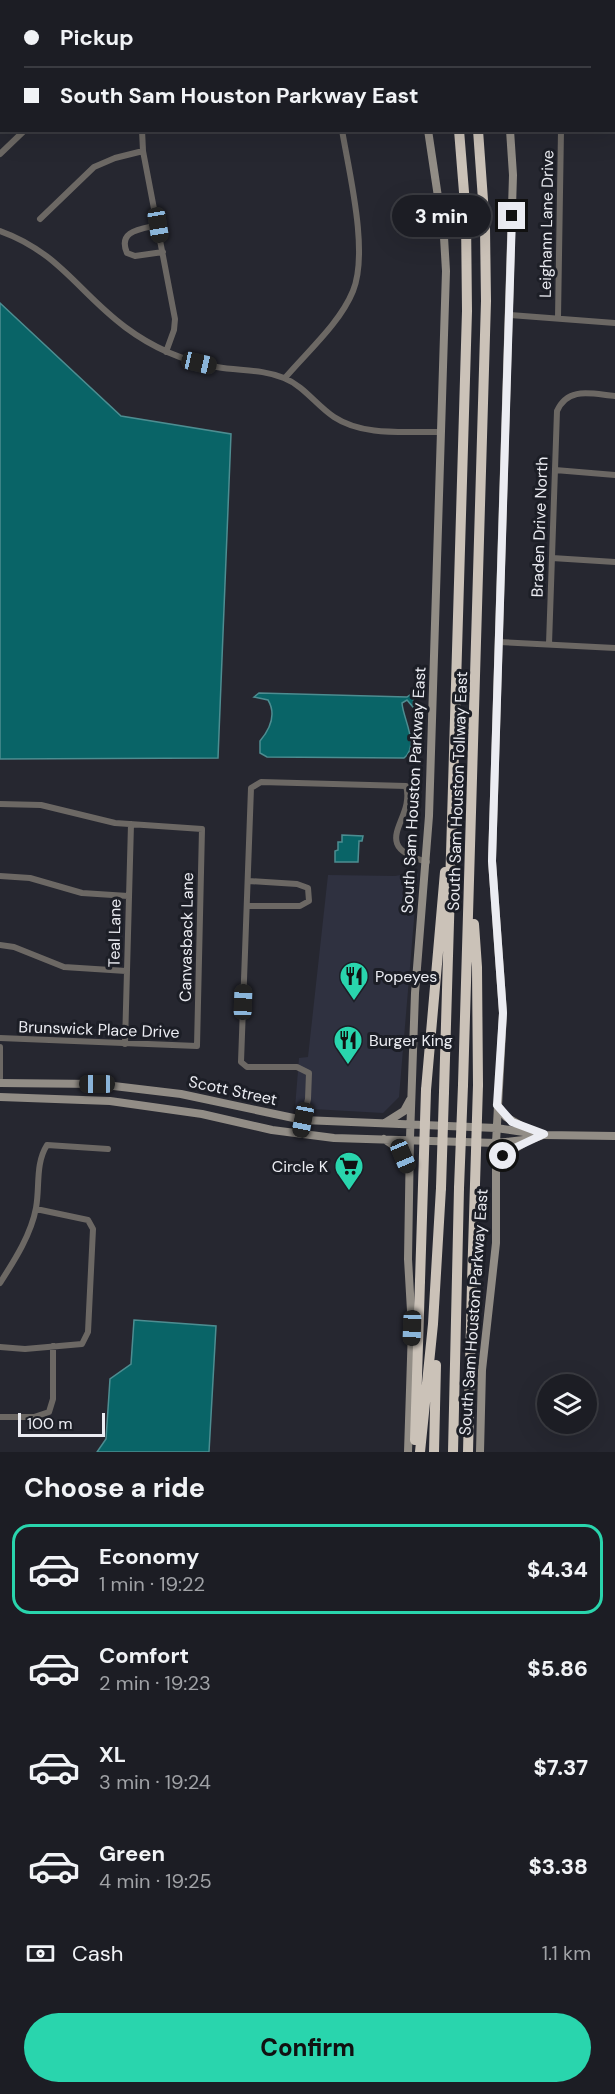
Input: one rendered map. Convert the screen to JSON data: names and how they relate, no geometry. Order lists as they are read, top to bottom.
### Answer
{
  "streets": {
    "highway": ["South Sam Houston Tollway East"],
    "main road": ["South Sam Houston Parkway East", "Scott Street"],
    "street": [
      "Leighann Lane Drive",
      "Braden Drive North",
      "Teal Lane",
      "Canvasback Lane",
      "Brunswick Place Drive"
    ]
  },
  "crossings": [
    ["South Sam Houston Parkway East", "Scott Street"],
    ["Teal Lane", "Canvasback Lane"],
    ["Teal Lane", "Brunswick Place Drive"],
    ["Canvasback Lane", "Brunswick Place Drive"]
  ],
  "places": {
    "restaurant": ["Popeyes", "Burger King"],
    "supermarket": ["Circle K"]
  },
  "scale_bar": "100 m",
  "page": {
    "banner": ["Pickup", "South Sam Houston Parkway East"],
    "bubble": "3 min",
    "scale": "100 m",
    "heading": "Choose a ride",
    "list": [
      {
        "name": "Economy",
        "note": "1 min · 19:22",
        "value": "$4.34"
      },
      {
        "name": "Comfort",
        "note": "2 min · 19:23",
        "value": "$5.86"
      },
      {
        "name": "XL",
        "note": "3 min · 19:24",
        "value": "$7.37"
      },
      {
        "name": "Green",
        "note": "4 min · 19:25",
        "value": "$3.38"
      }
    ],
    "pay": ["Cash", "1.1 km"],
    "buttons": "Confirm"
  }
}
